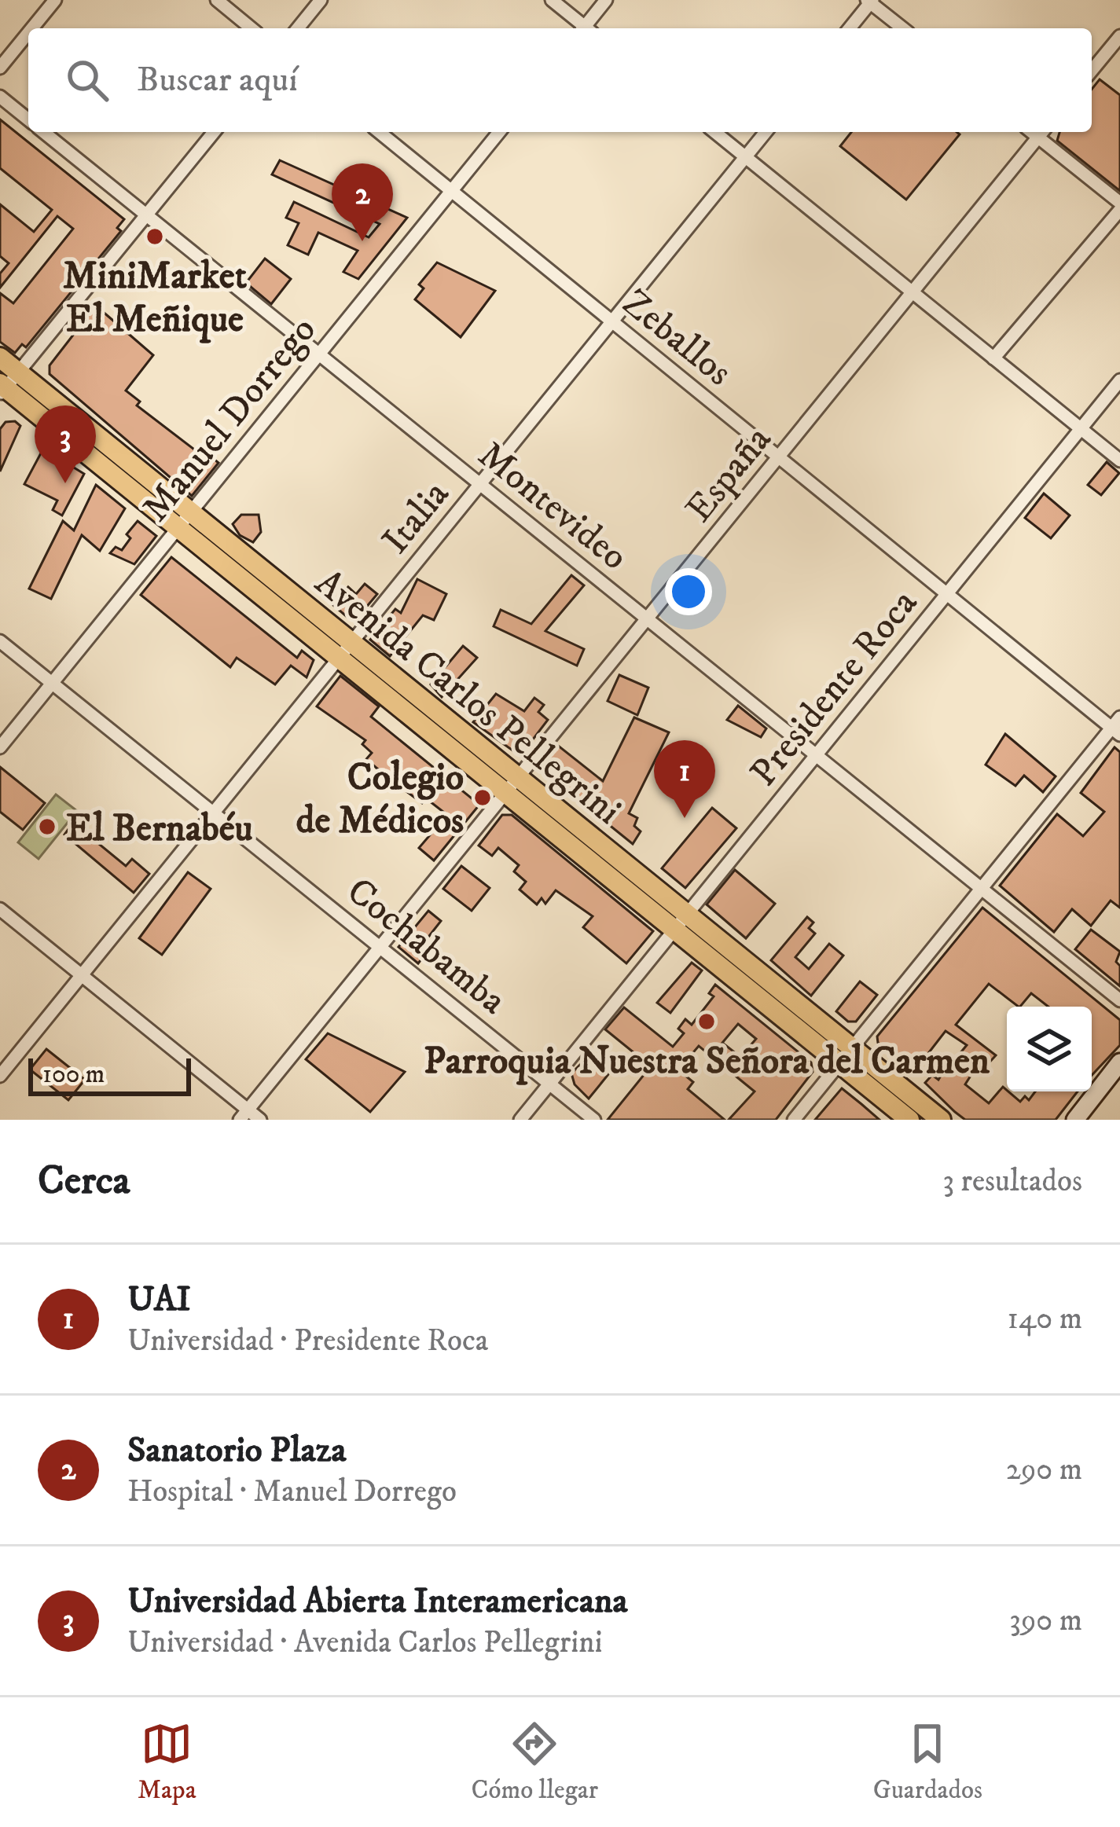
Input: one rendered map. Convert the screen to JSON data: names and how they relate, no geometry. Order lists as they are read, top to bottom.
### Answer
{
  "streets": {
    "main road": ["Avenida Carlos Pellegrini"],
    "street": [
      "Zeballos",
      "Manuel Dorrego",
      "España",
      "Montevideo",
      "Italia",
      "Presidente Roca",
      "Cochabamba"
    ]
  },
  "crossings": [
    ["Zeballos", "Manuel Dorrego"],
    ["Zeballos", "España"],
    ["Zeballos", "Italia"],
    ["Zeballos", "Presidente Roca"],
    ["Manuel Dorrego", "Montevideo"],
    ["Manuel Dorrego", "Avenida Carlos Pellegrini"],
    ["Manuel Dorrego", "Cochabamba"],
    ["España", "Montevideo"],
    ["España", "Avenida Carlos Pellegrini"],
    ["España", "Cochabamba"],
    ["Montevideo", "Italia"],
    ["Montevideo", "Presidente Roca"],
    ["Italia", "Avenida Carlos Pellegrini"],
    ["Italia", "Cochabamba"],
    ["Presidente Roca", "Avenida Carlos Pellegrini"],
    ["Presidente Roca", "Cochabamba"]
  ],
  "places": [
    "MiniMarket El Meñique",
    "Colegio de Médicos",
    "El Bernabéu",
    "Parroquia Nuestra Señora del Carmen"
  ],
  "scale_bar": "100 m",
  "page": {
    "search": "Buscar aquí",
    "pins": ["2", "3", "1"],
    "scale": "100 m",
    "heading": ["Cerca", "3 resultados"],
    "list": [
      {
        "mark": "1",
        "name": "UAI",
        "note": "Universidad · Presidente Roca",
        "value": "140 m"
      },
      {
        "mark": "2",
        "name": "Sanatorio Plaza",
        "note": "Hospital · Manuel Dorrego",
        "value": "290 m"
      },
      {
        "mark": "3",
        "name": "Universidad Abierta Interamericana",
        "note": "Universidad · Avenida Carlos Pellegrini",
        "value": "390 m"
      }
    ],
    "nav": ["Mapa", "Cómo llegar", "Guardados"]
  }
}
